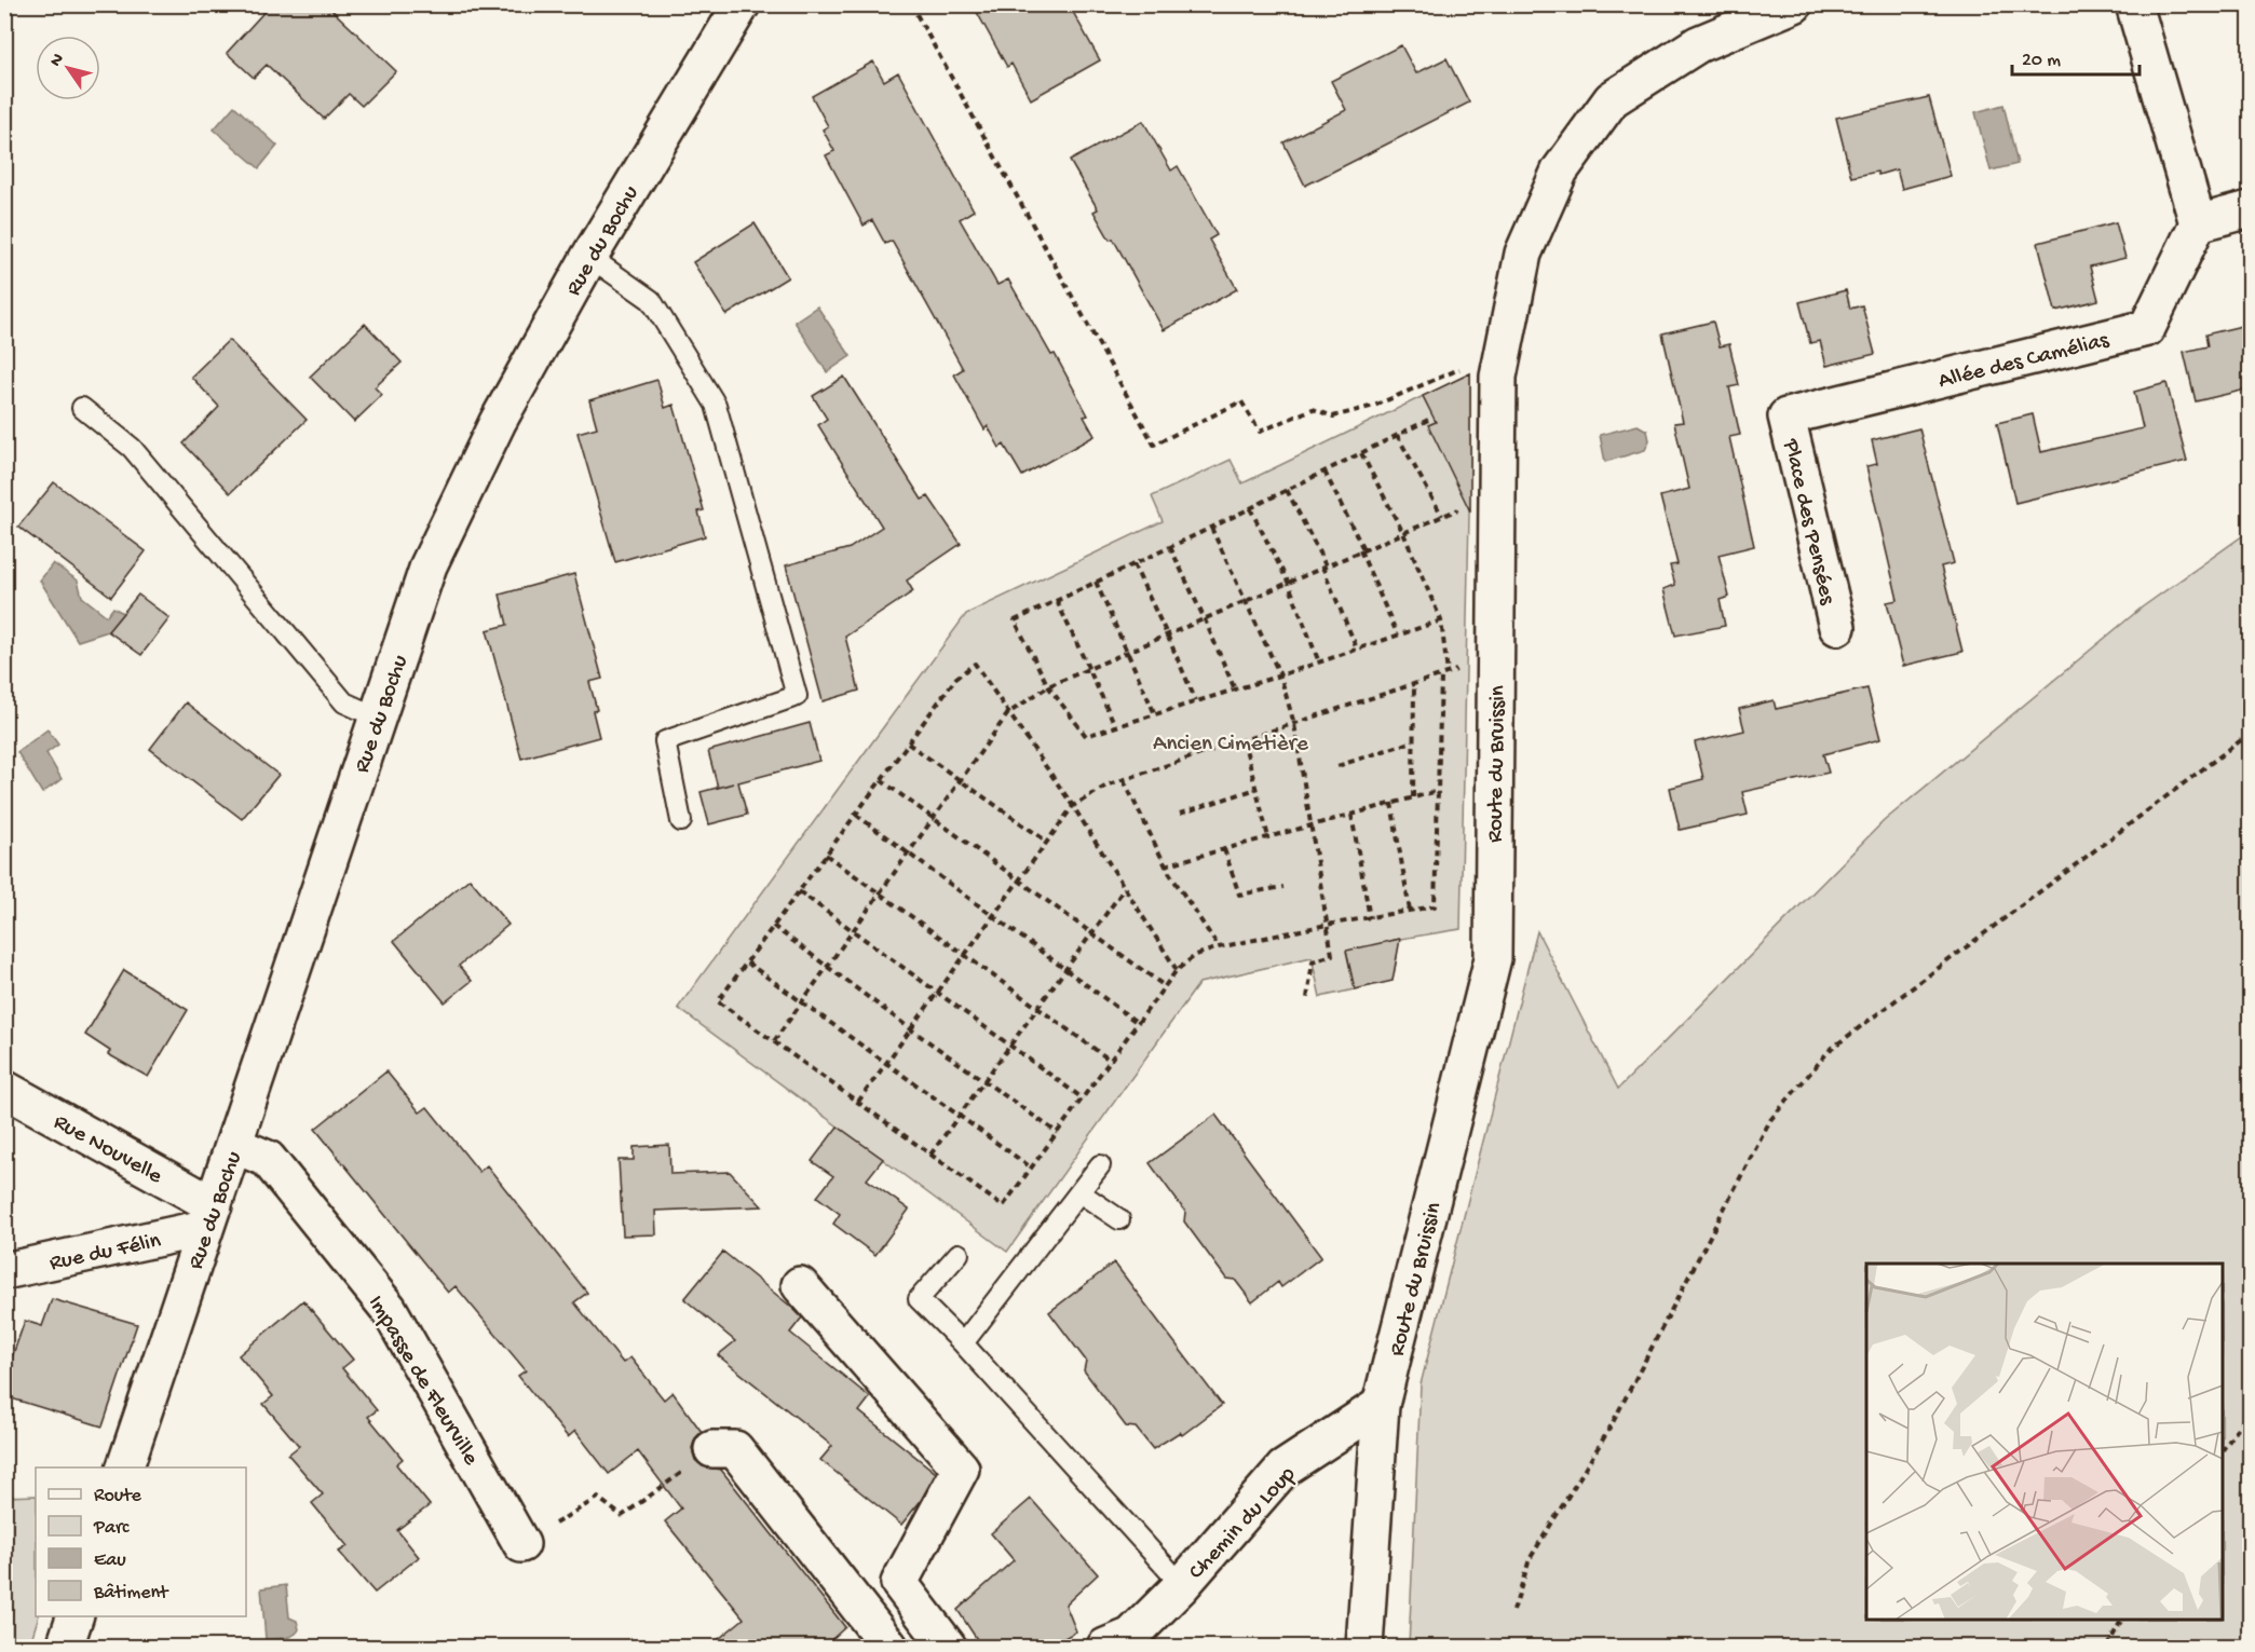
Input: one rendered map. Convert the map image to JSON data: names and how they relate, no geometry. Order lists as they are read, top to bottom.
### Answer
{
  "streets": {
    "street": [
      "Rue du Bochu",
      "Allée des Camélias",
      "Place des Pensées",
      "Route du Bruissin",
      "Rue Nouvelle",
      "Rue du Félin",
      "Impasse de Fleurville",
      "Chemin du Loup"
    ]
  },
  "crossings": [
    ["Rue du Bochu", "Rue Nouvelle"],
    ["Rue du Bochu", "Rue du Félin"],
    ["Rue du Bochu", "Impasse de Fleurville"],
    ["Allée des Camélias", "Place des Pensées"],
    ["Route du Bruissin", "Chemin du Loup"],
    ["Rue Nouvelle", "Rue du Félin"]
  ],
  "parks": ["Ancien Cimetière"],
  "legend": [
    "Route",
    "Parc",
    "Eau",
    "Bâtiment"
  ],
  "scale_bar": "20 m",
  "north": "top left"
}
